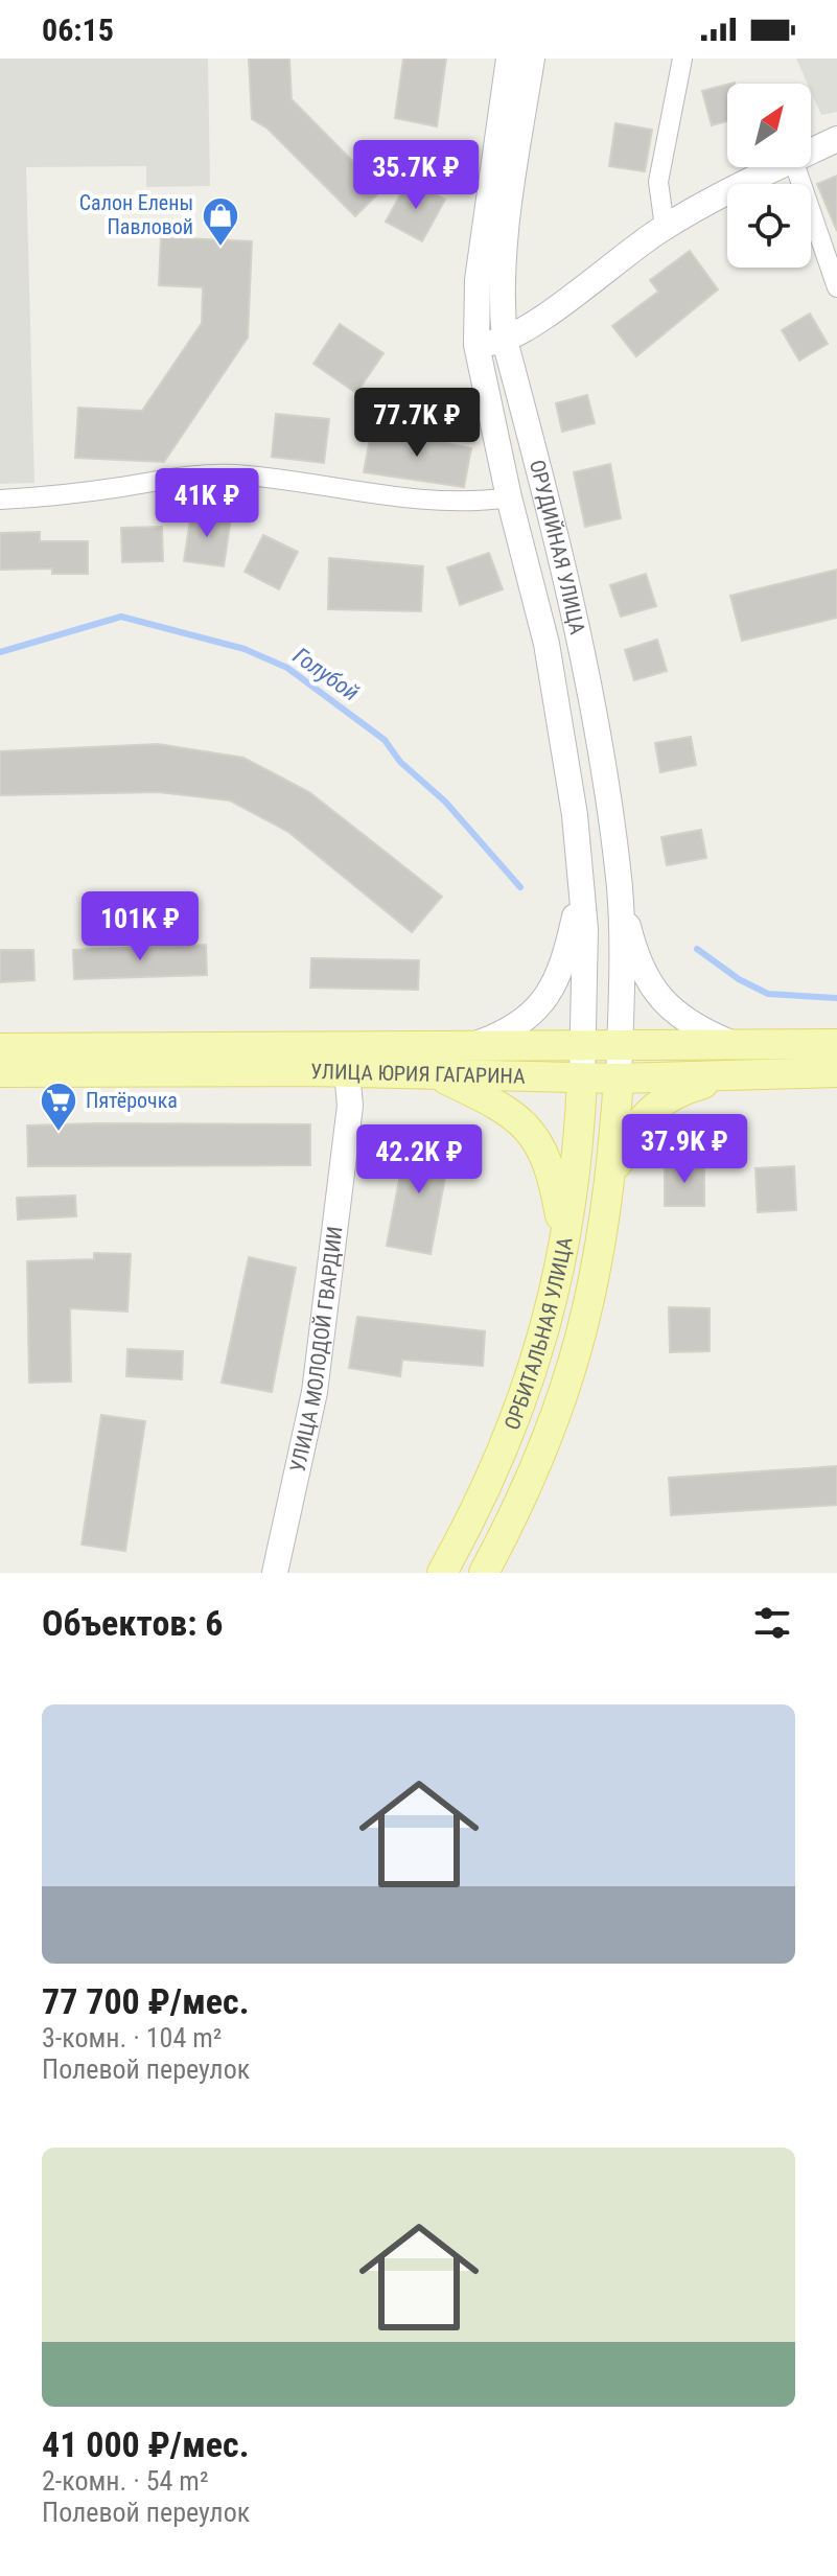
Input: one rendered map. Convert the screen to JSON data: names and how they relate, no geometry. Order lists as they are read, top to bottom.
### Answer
{
  "streets": {
    "main road": [
      "ОРУДИЙНАЯ УЛИЦА",
      "УЛИЦА ЮРИЯ ГАГАРИНА",
      "ОРБИТАЛЬНАЯ УЛИЦА",
      "УЛИЦА МОЛОДОЙ ГВАРДИИ"
    ]
  },
  "crossings": [
    ["ОРУДИЙНАЯ УЛИЦА", "УЛИЦА ЮРИЯ ГАГАРИНА"],
    ["ОРУДИЙНАЯ УЛИЦА", "ОРБИТАЛЬНАЯ УЛИЦА"],
    ["УЛИЦА ЮРИЯ ГАГАРИНА", "ОРБИТАЛЬНАЯ УЛИЦА"],
    ["УЛИЦА ЮРИЯ ГАГАРИНА", "УЛИЦА МОЛОДОЙ ГВАРДИИ"]
  ],
  "water": ["Голубой"],
  "places": {
    "shop": ["Салон Елены Павловой"],
    "supermarket": ["Пятёрочка"]
  },
  "north": "top right",
  "page": {
    "status": "06:15",
    "price": [
      "35.7K ₽",
      "77.7K ₽",
      "41K ₽",
      "101K ₽",
      "37.9K ₽",
      "42.2K ₽"
    ],
    "heading": "Объектов: 6",
    "list": [
      {
        "name": "77 700 ₽/мес.",
        "note": "3-комн. · 104 m² · Полевой переулок"
      },
      {
        "name": "41 000 ₽/мес.",
        "note": "2-комн. · 54 m² · Полевой переулок"
      }
    ]
  }
}
